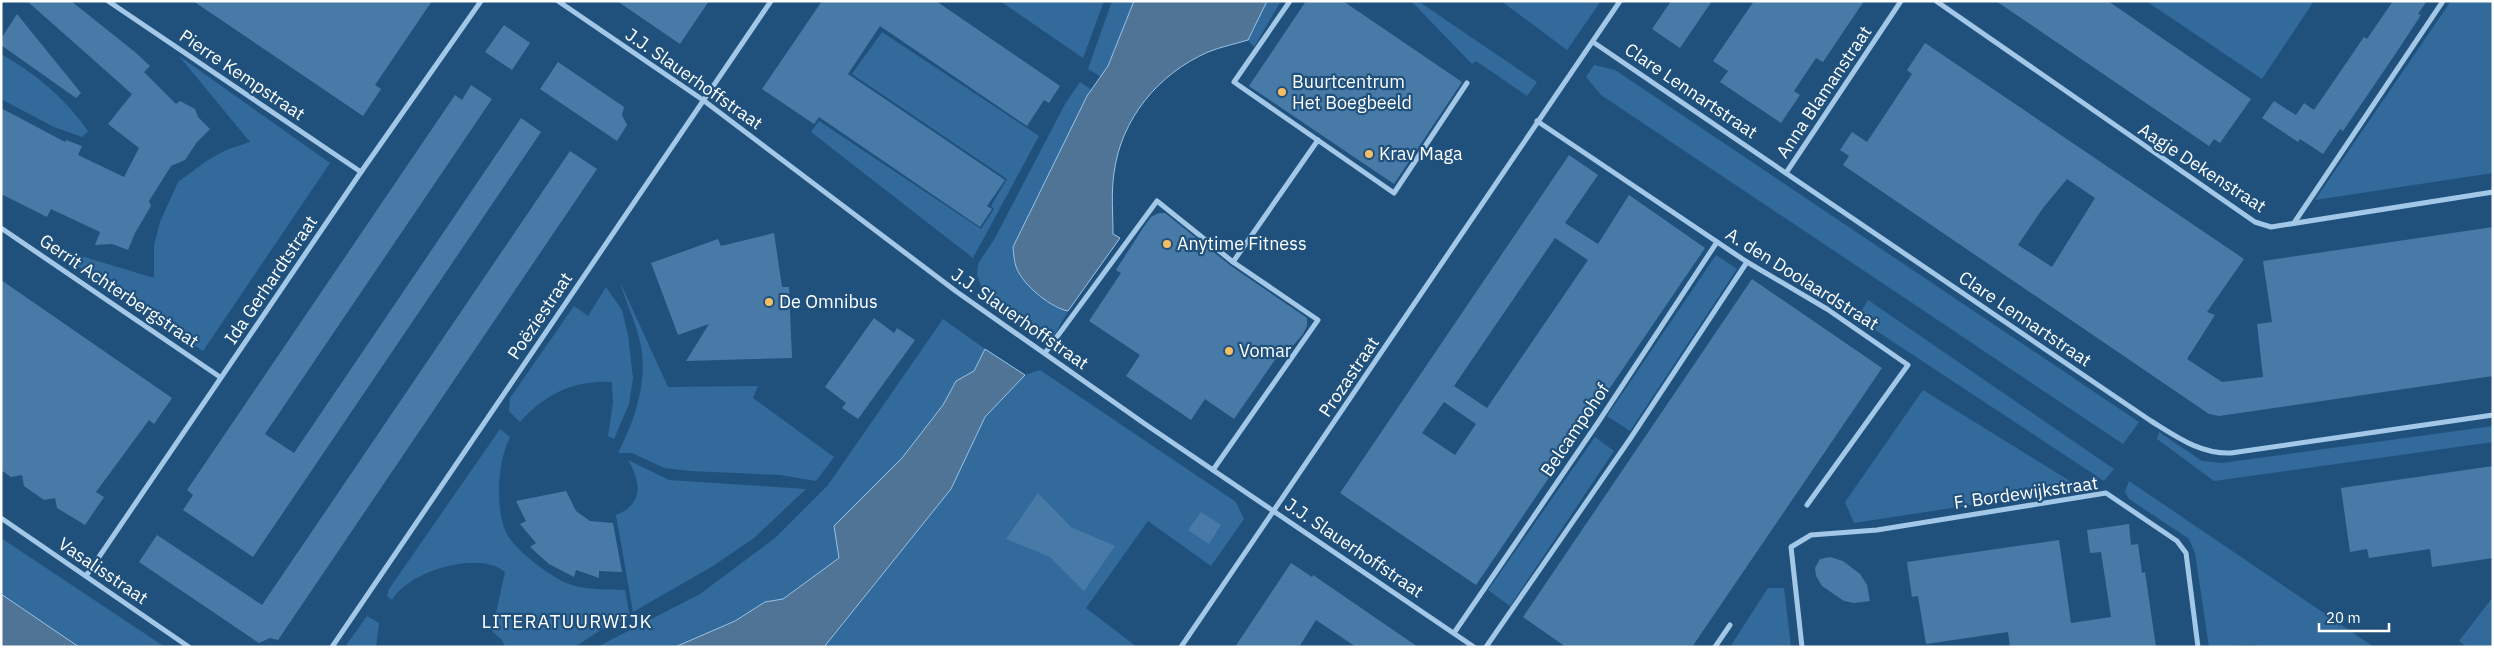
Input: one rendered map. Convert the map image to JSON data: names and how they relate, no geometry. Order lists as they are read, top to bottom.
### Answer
{
  "streets": {
    "street": [
      "Pierre Kempstraat",
      "J.J. Slauerhoffstraat",
      "Clare Lennartstraat",
      "Anna Blamanstraat",
      "Aagje Dekenstraat",
      "A. den Doolaardstraat",
      "Ida Gerhardtstraat",
      "Gerrit Achterbergstraat",
      "Poëziestraat",
      "Prozastraat",
      "Belcampohof",
      "F. Bordewijkstraat",
      "Vasalisstraat"
    ]
  },
  "crossings": [
    ["Pierre Kempstraat", "Ida Gerhardtstraat"],
    ["J.J. Slauerhoffstraat", "Poëziestraat"],
    ["J.J. Slauerhoffstraat", "Prozastraat"],
    ["J.J. Slauerhoffstraat", "Belcampohof"],
    ["Clare Lennartstraat", "Anna Blamanstraat"],
    ["Clare Lennartstraat", "Prozastraat"],
    ["A. den Doolaardstraat", "Prozastraat"],
    ["A. den Doolaardstraat", "Belcampohof"],
    ["Ida Gerhardtstraat", "Gerrit Achterbergstraat"],
    ["Ida Gerhardtstraat", "Vasalisstraat"]
  ],
  "districts": ["LITERATUURWIJK"],
  "places": [
    "Buurtcentrum Het Boegbeeld",
    "Krav Maga",
    "Anytime Fitness",
    "De Omnibus",
    "Vomar"
  ],
  "scale_bar": "20 m"
}
